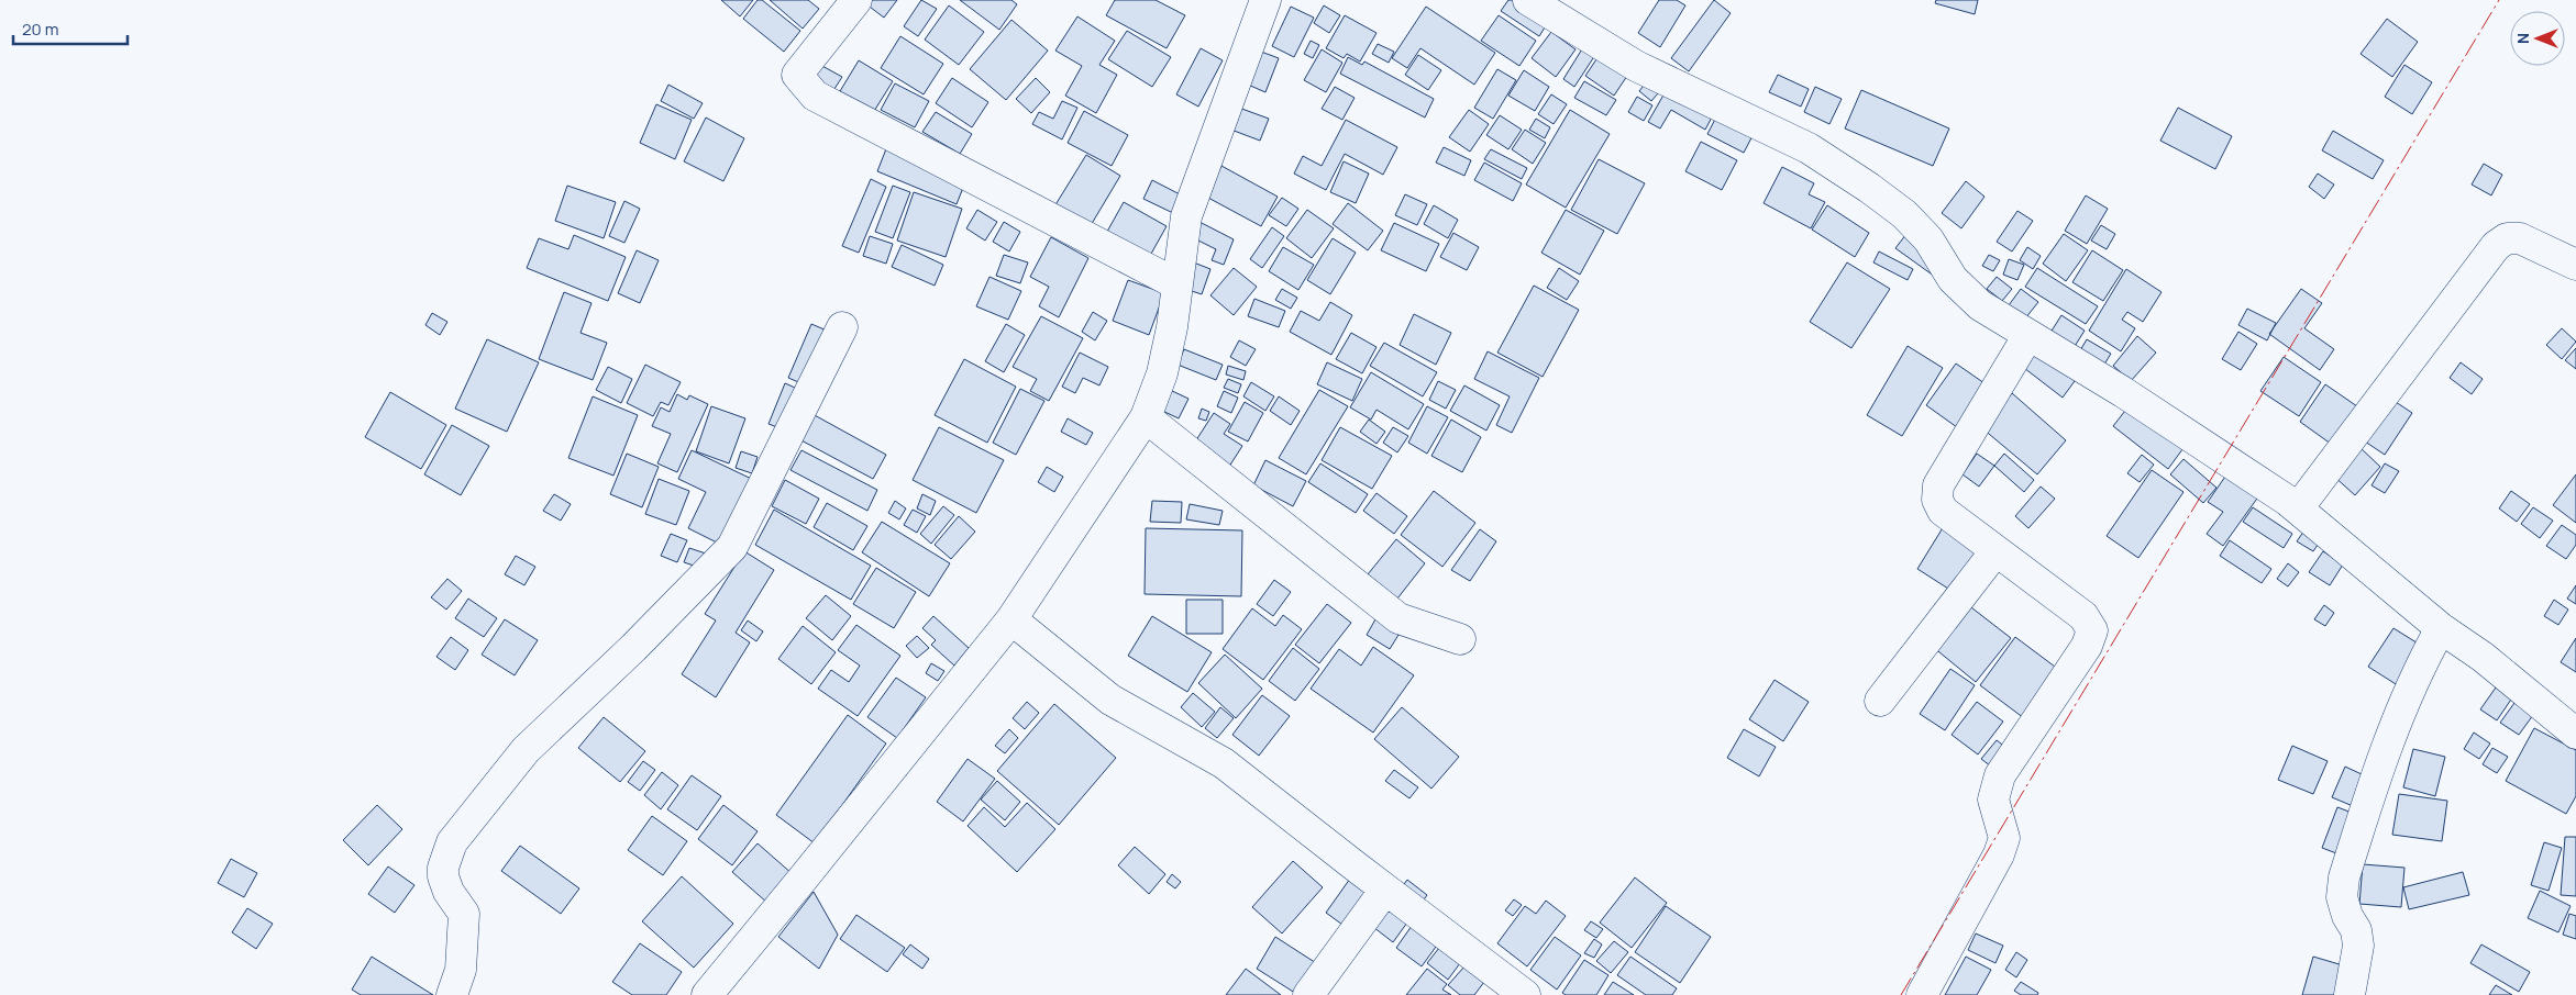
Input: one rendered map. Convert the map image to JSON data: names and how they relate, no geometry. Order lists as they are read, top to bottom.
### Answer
{
  "scale_bar": "20 m",
  "north": "left"
}
